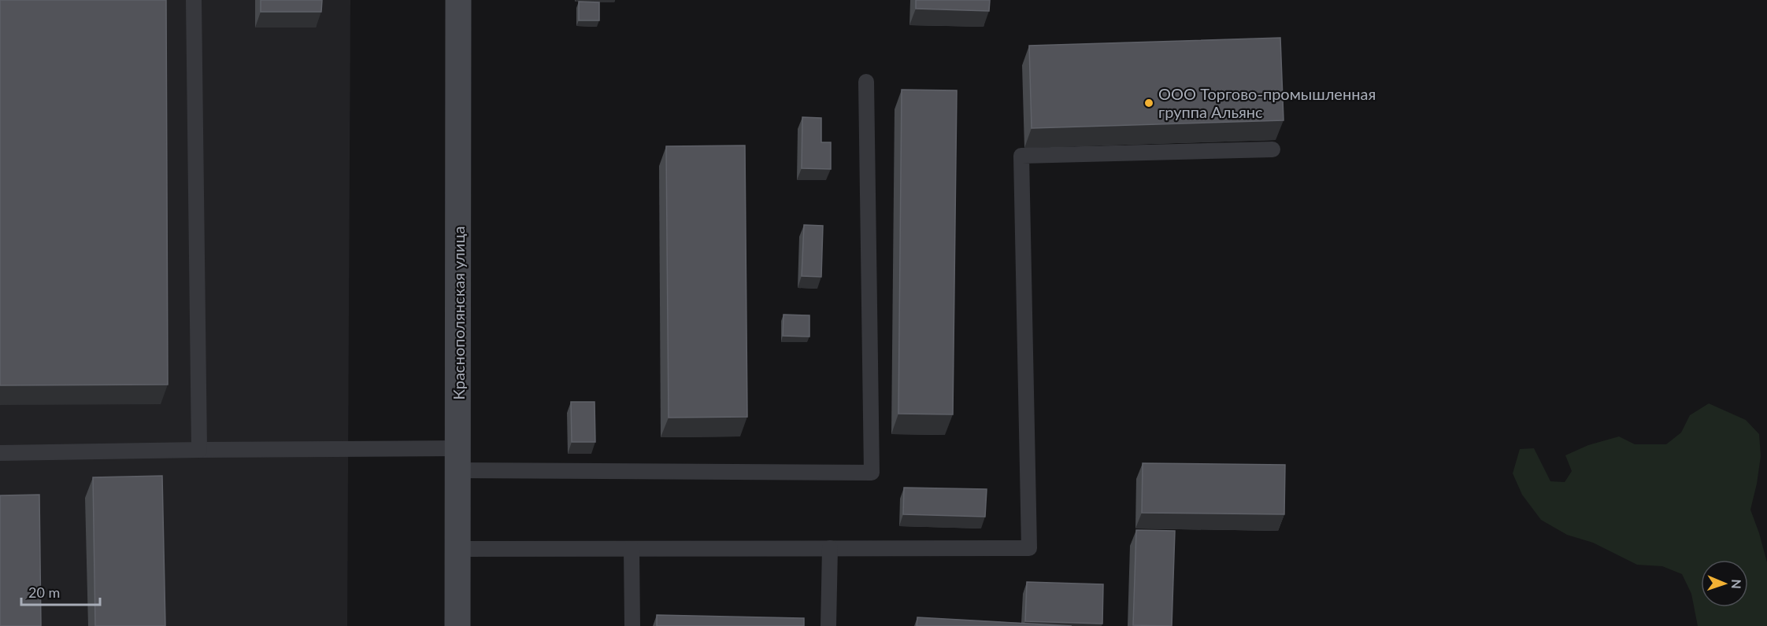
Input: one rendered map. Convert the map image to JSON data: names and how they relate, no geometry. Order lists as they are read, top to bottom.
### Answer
{
  "streets": {
    "main road": ["Краснополянская улица"]
  },
  "places": ["ООО Торгово-промышленная группа Альянс"],
  "scale_bar": "20 m",
  "north": "right"
}
